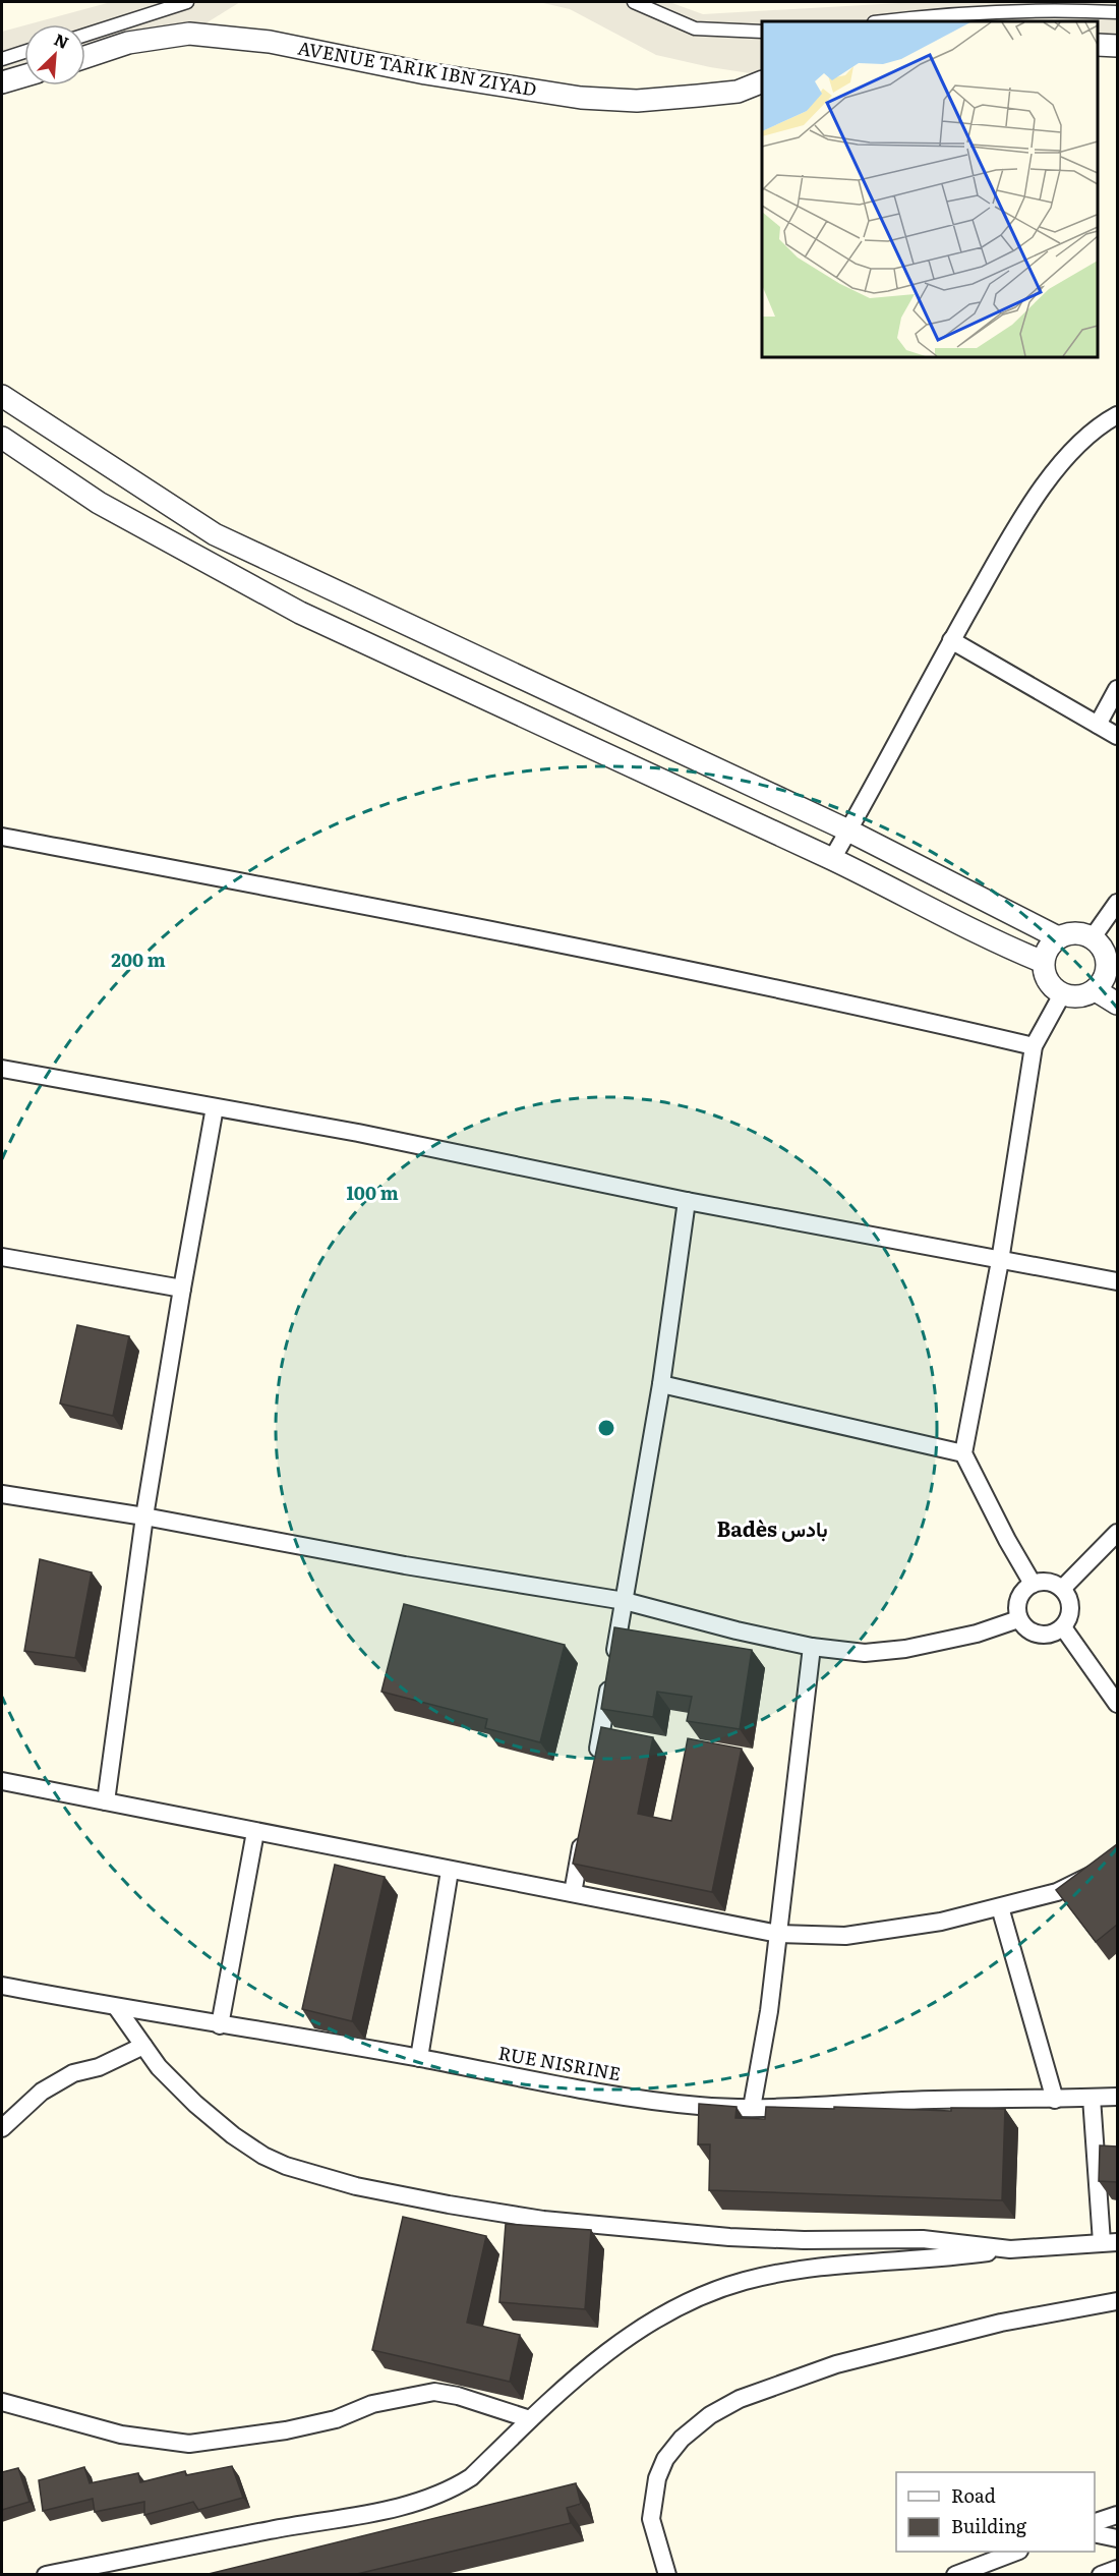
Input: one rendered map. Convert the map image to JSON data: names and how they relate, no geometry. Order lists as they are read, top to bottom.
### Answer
{
  "streets": {
    "street": ["AVENUE TARIK IBN ZIYAD", "RUE NISRINE"]
  },
  "districts": ["Badès بادس"],
  "legend": ["Road", "Building"],
  "north": "top right",
  "rings": ["200 m", "100 m"]
}
